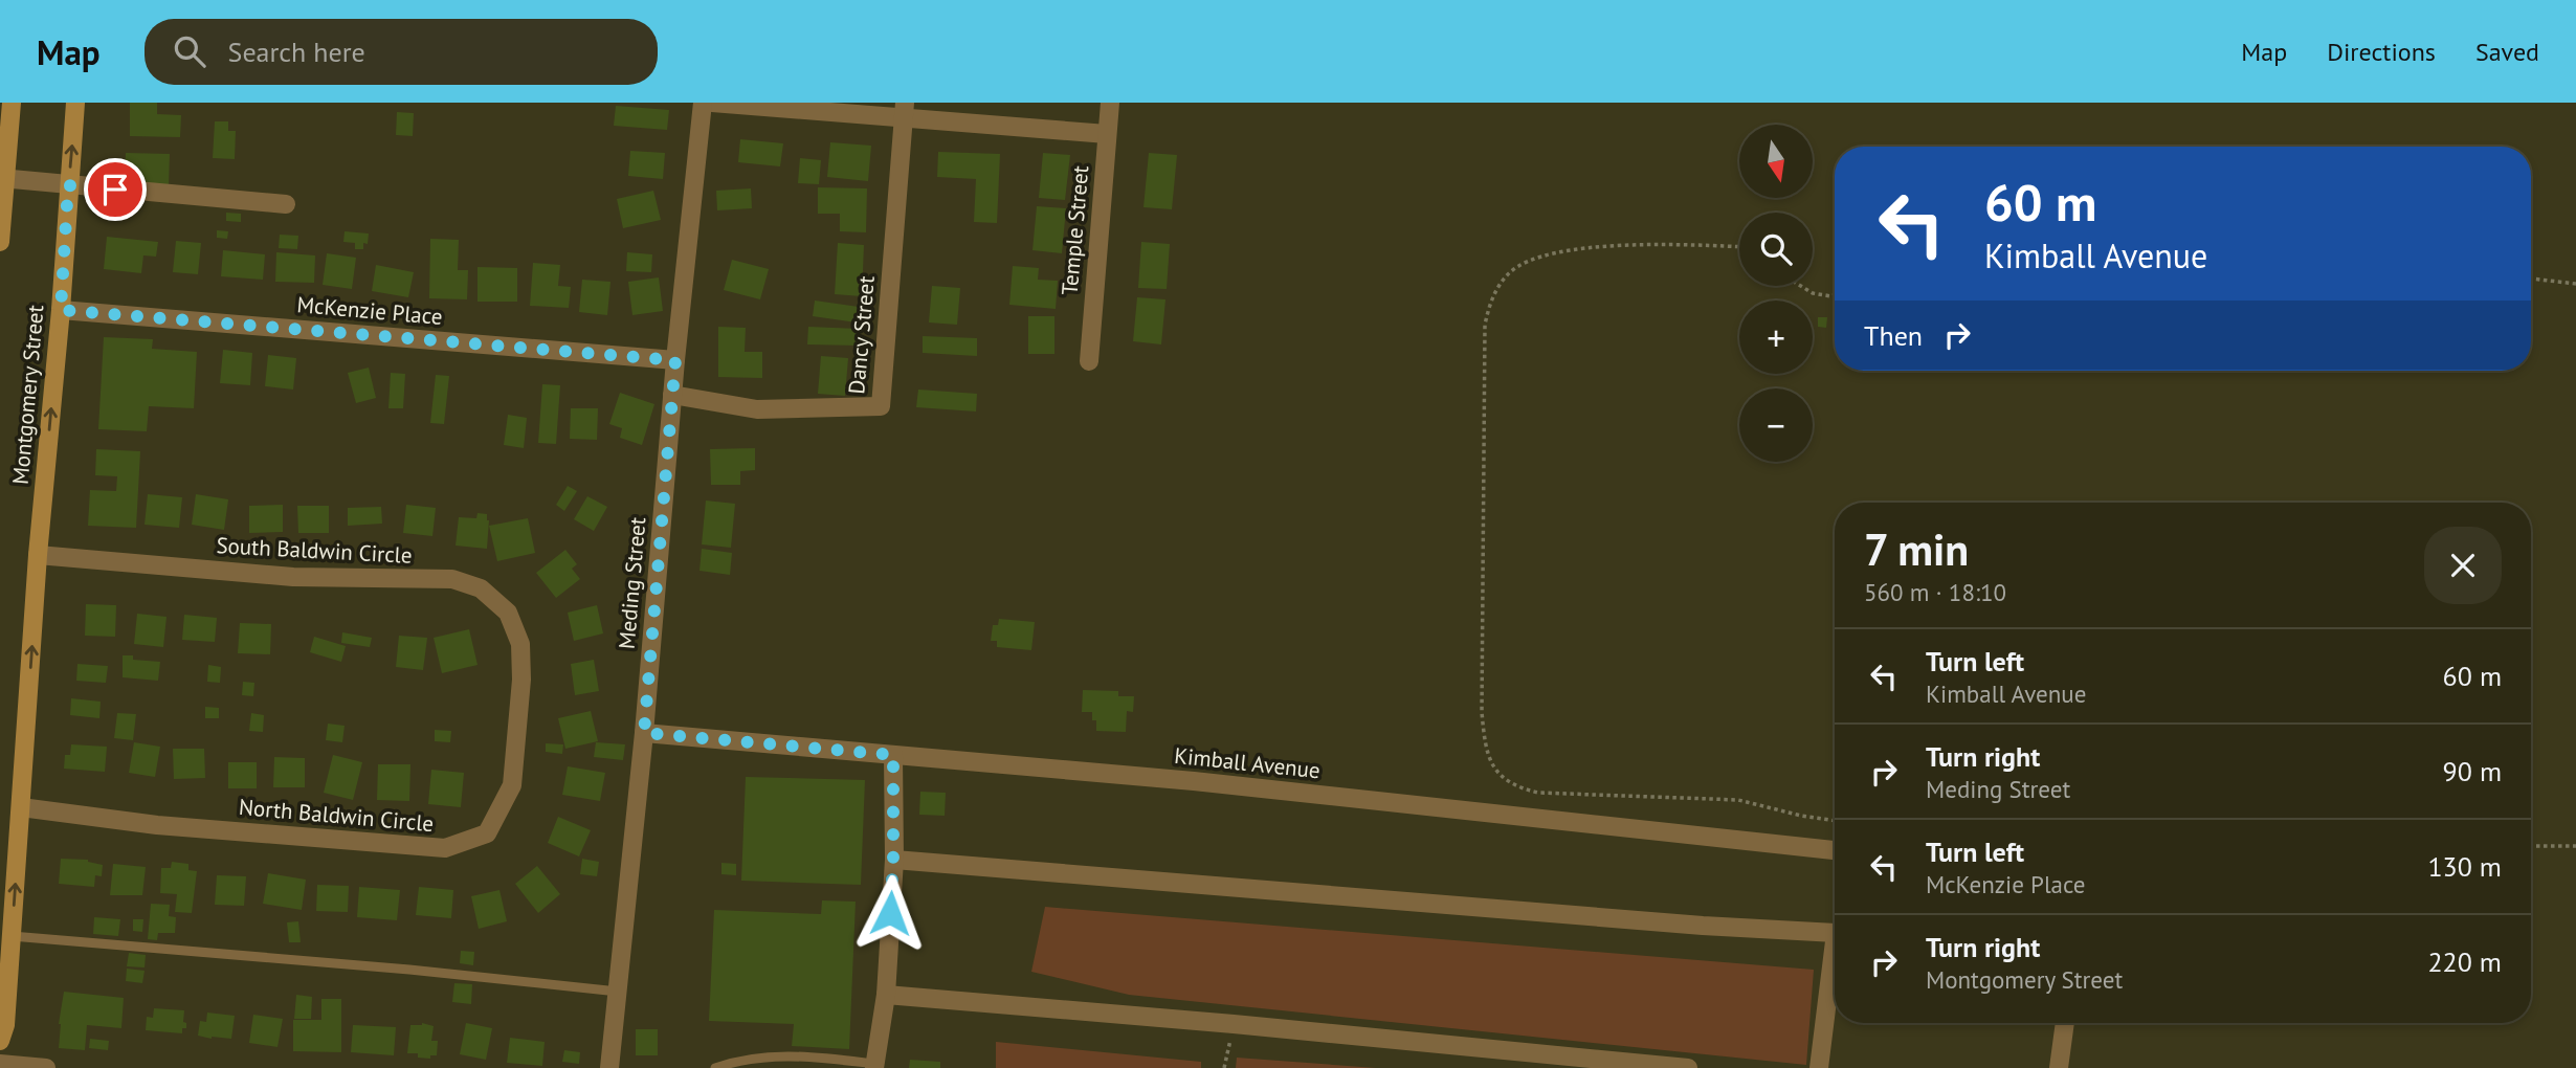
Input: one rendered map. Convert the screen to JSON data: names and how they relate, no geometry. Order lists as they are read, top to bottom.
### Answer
{
  "streets": {
    "main road": ["Montgomery Street"],
    "street": [
      "Temple Street",
      "McKenzie Place",
      "Dancy Street",
      "South Baldwin Circle",
      "Meding Street",
      "Kimball Avenue",
      "North Baldwin Circle"
    ]
  },
  "crossings": [
    ["McKenzie Place", "Montgomery Street"],
    ["McKenzie Place", "Meding Street"],
    ["Dancy Street", "Meding Street"],
    ["Montgomery Street", "South Baldwin Circle"],
    ["Montgomery Street", "North Baldwin Circle"],
    ["South Baldwin Circle", "North Baldwin Circle"],
    ["Meding Street", "Kimball Avenue"]
  ],
  "one_way": ["Montgomery Street"],
  "north": "bottom",
  "page": {
    "header": "Map",
    "search": "Search here",
    "nav": ["Map", "Directions", "Saved"],
    "map_buttons": ["+", "−"],
    "turn": ["60 m", "Kimball Avenue"],
    "then": "Then",
    "heading": ["7 min", "560 m · 18:10"],
    "list": [
      {
        "name": "Turn left",
        "note": "Kimball Avenue",
        "value": "60 m"
      },
      {
        "name": "Turn right",
        "note": "Meding Street",
        "value": "90 m"
      },
      {
        "name": "Turn left",
        "note": "McKenzie Place",
        "value": "130 m"
      },
      {
        "name": "Turn right",
        "note": "Montgomery Street",
        "value": "220 m"
      }
    ]
  }
}
